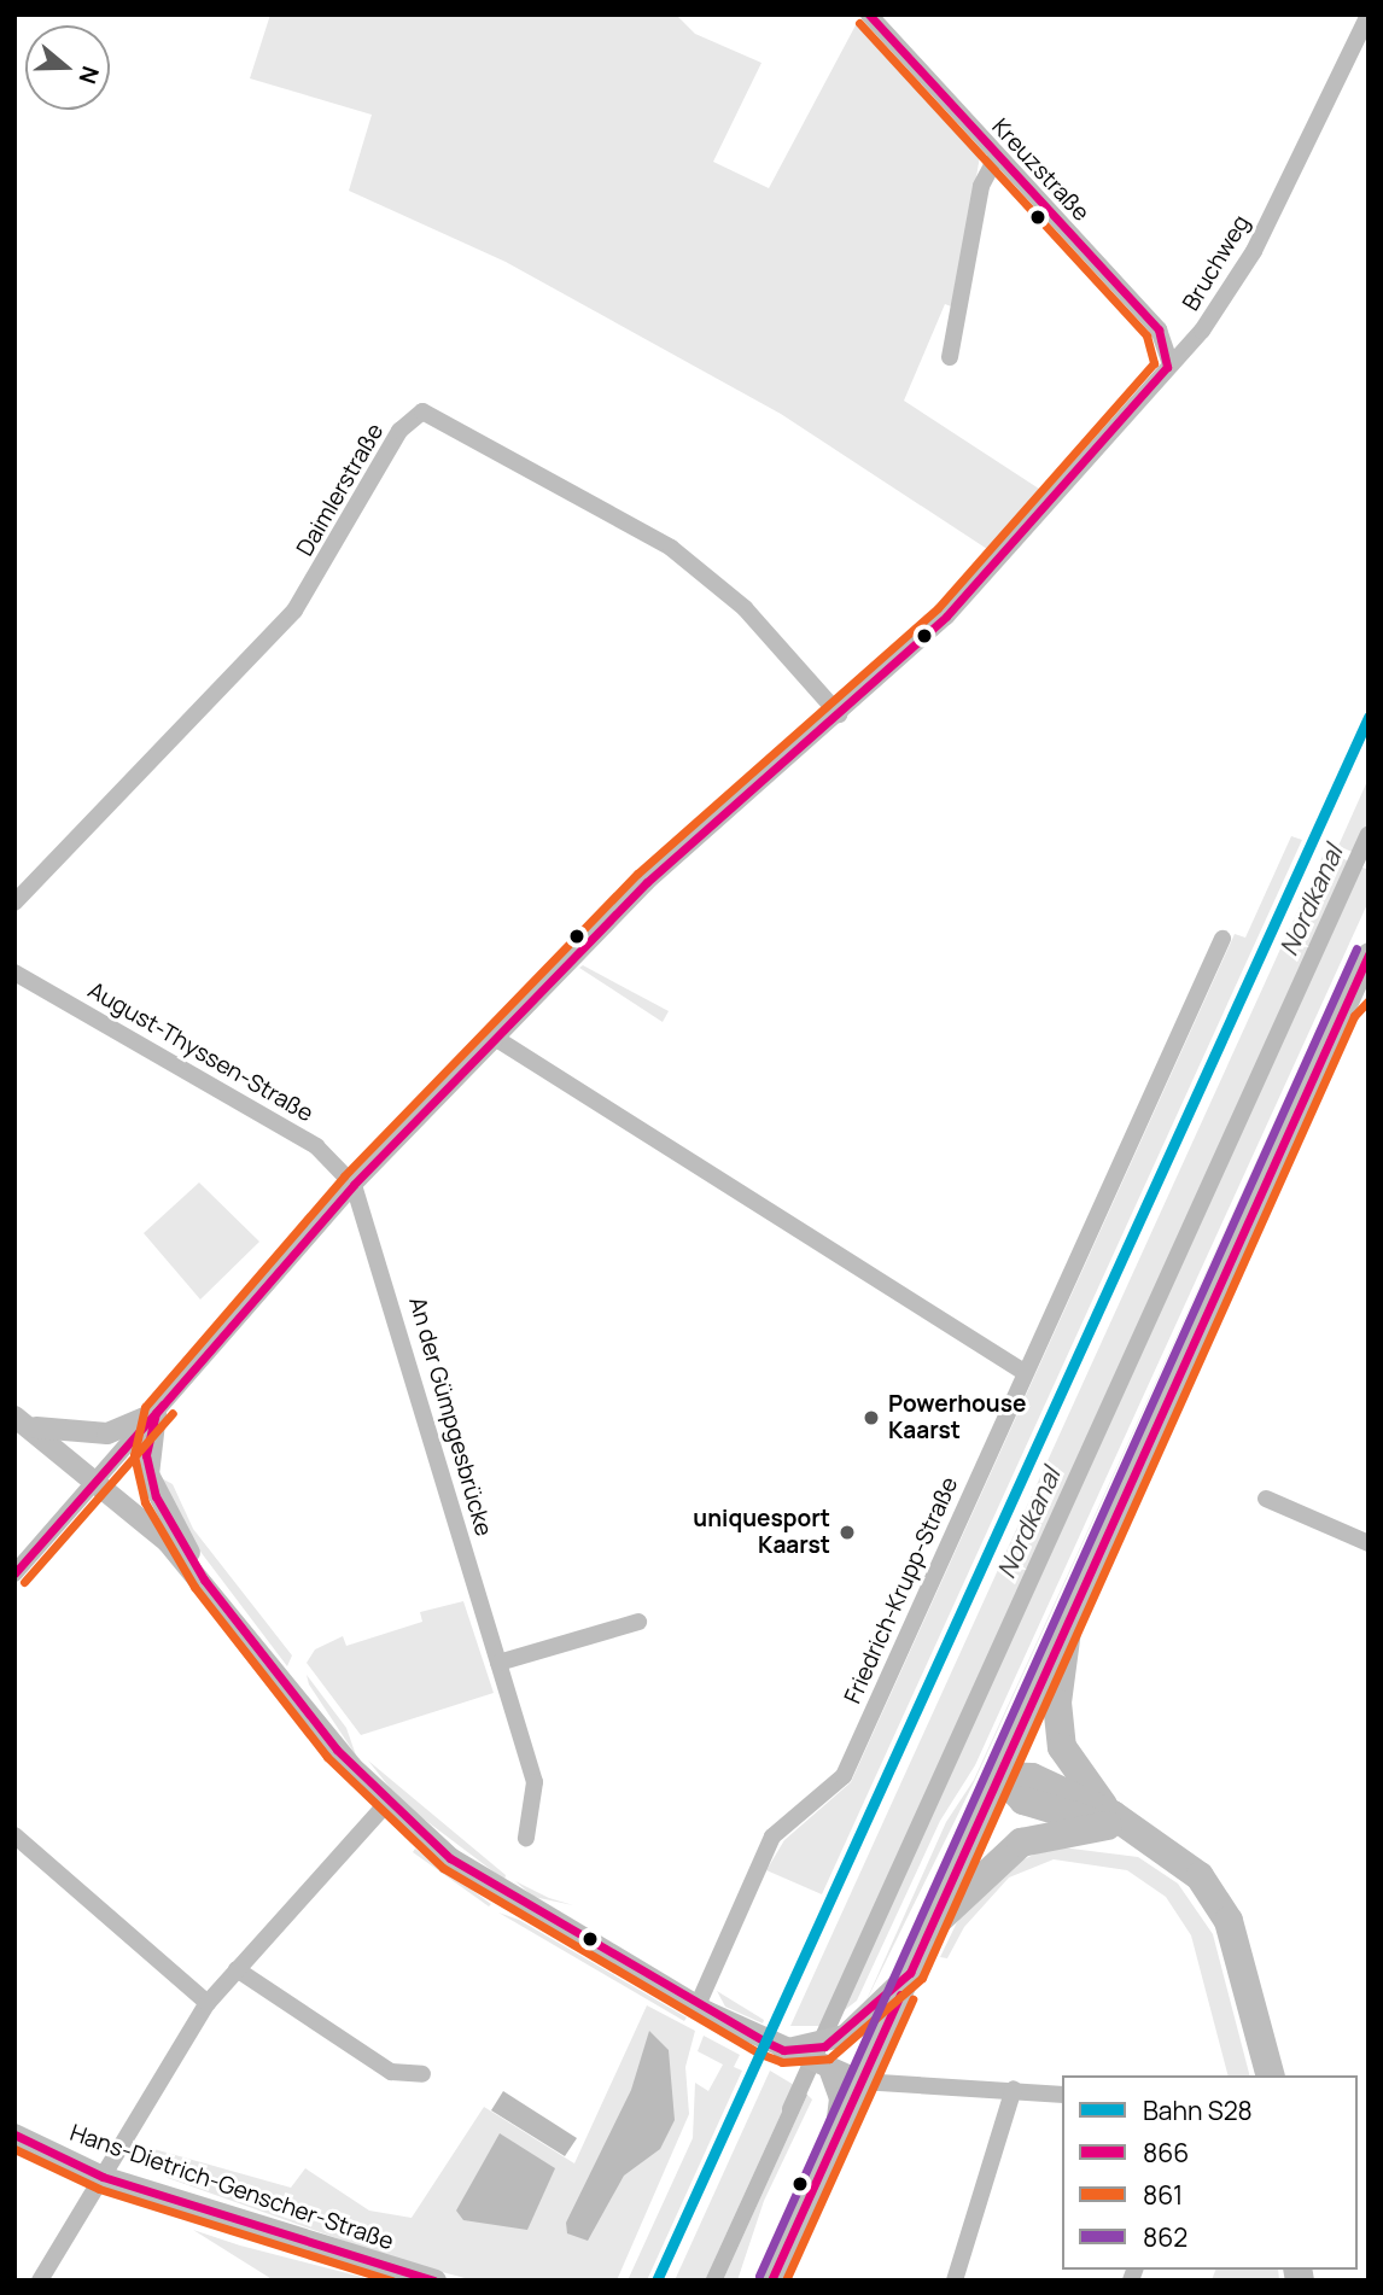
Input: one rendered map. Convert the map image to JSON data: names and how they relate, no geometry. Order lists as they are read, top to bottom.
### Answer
{
  "streets": {
    "street": [
      "Kreuzstraße",
      "Bruchweg",
      "Daimlerstraße",
      "August-Thyssen-Straße",
      "An der Gümpgesbrücke",
      "Friedrich-Krupp-Straße",
      "Hans-Dietrich-Genscher-Straße"
    ]
  },
  "crossings": [
    ["Kreuzstraße", "Bruchweg"],
    ["Bruchweg", "Daimlerstraße"],
    ["Bruchweg", "August-Thyssen-Straße"],
    ["Bruchweg", "An der Gümpgesbrücke"],
    ["August-Thyssen-Straße", "An der Gümpgesbrücke"]
  ],
  "water": ["Nordkanal"],
  "places": ["Powerhouse Kaarst", "uniquesport Kaarst"],
  "lines": [
    "transit line 866",
    "transit line 861",
    "rail line S28",
    "transit line 862"
  ],
  "legend": [
    "Bahn S28",
    "866",
    "861",
    "862"
  ],
  "north": "right"
}
